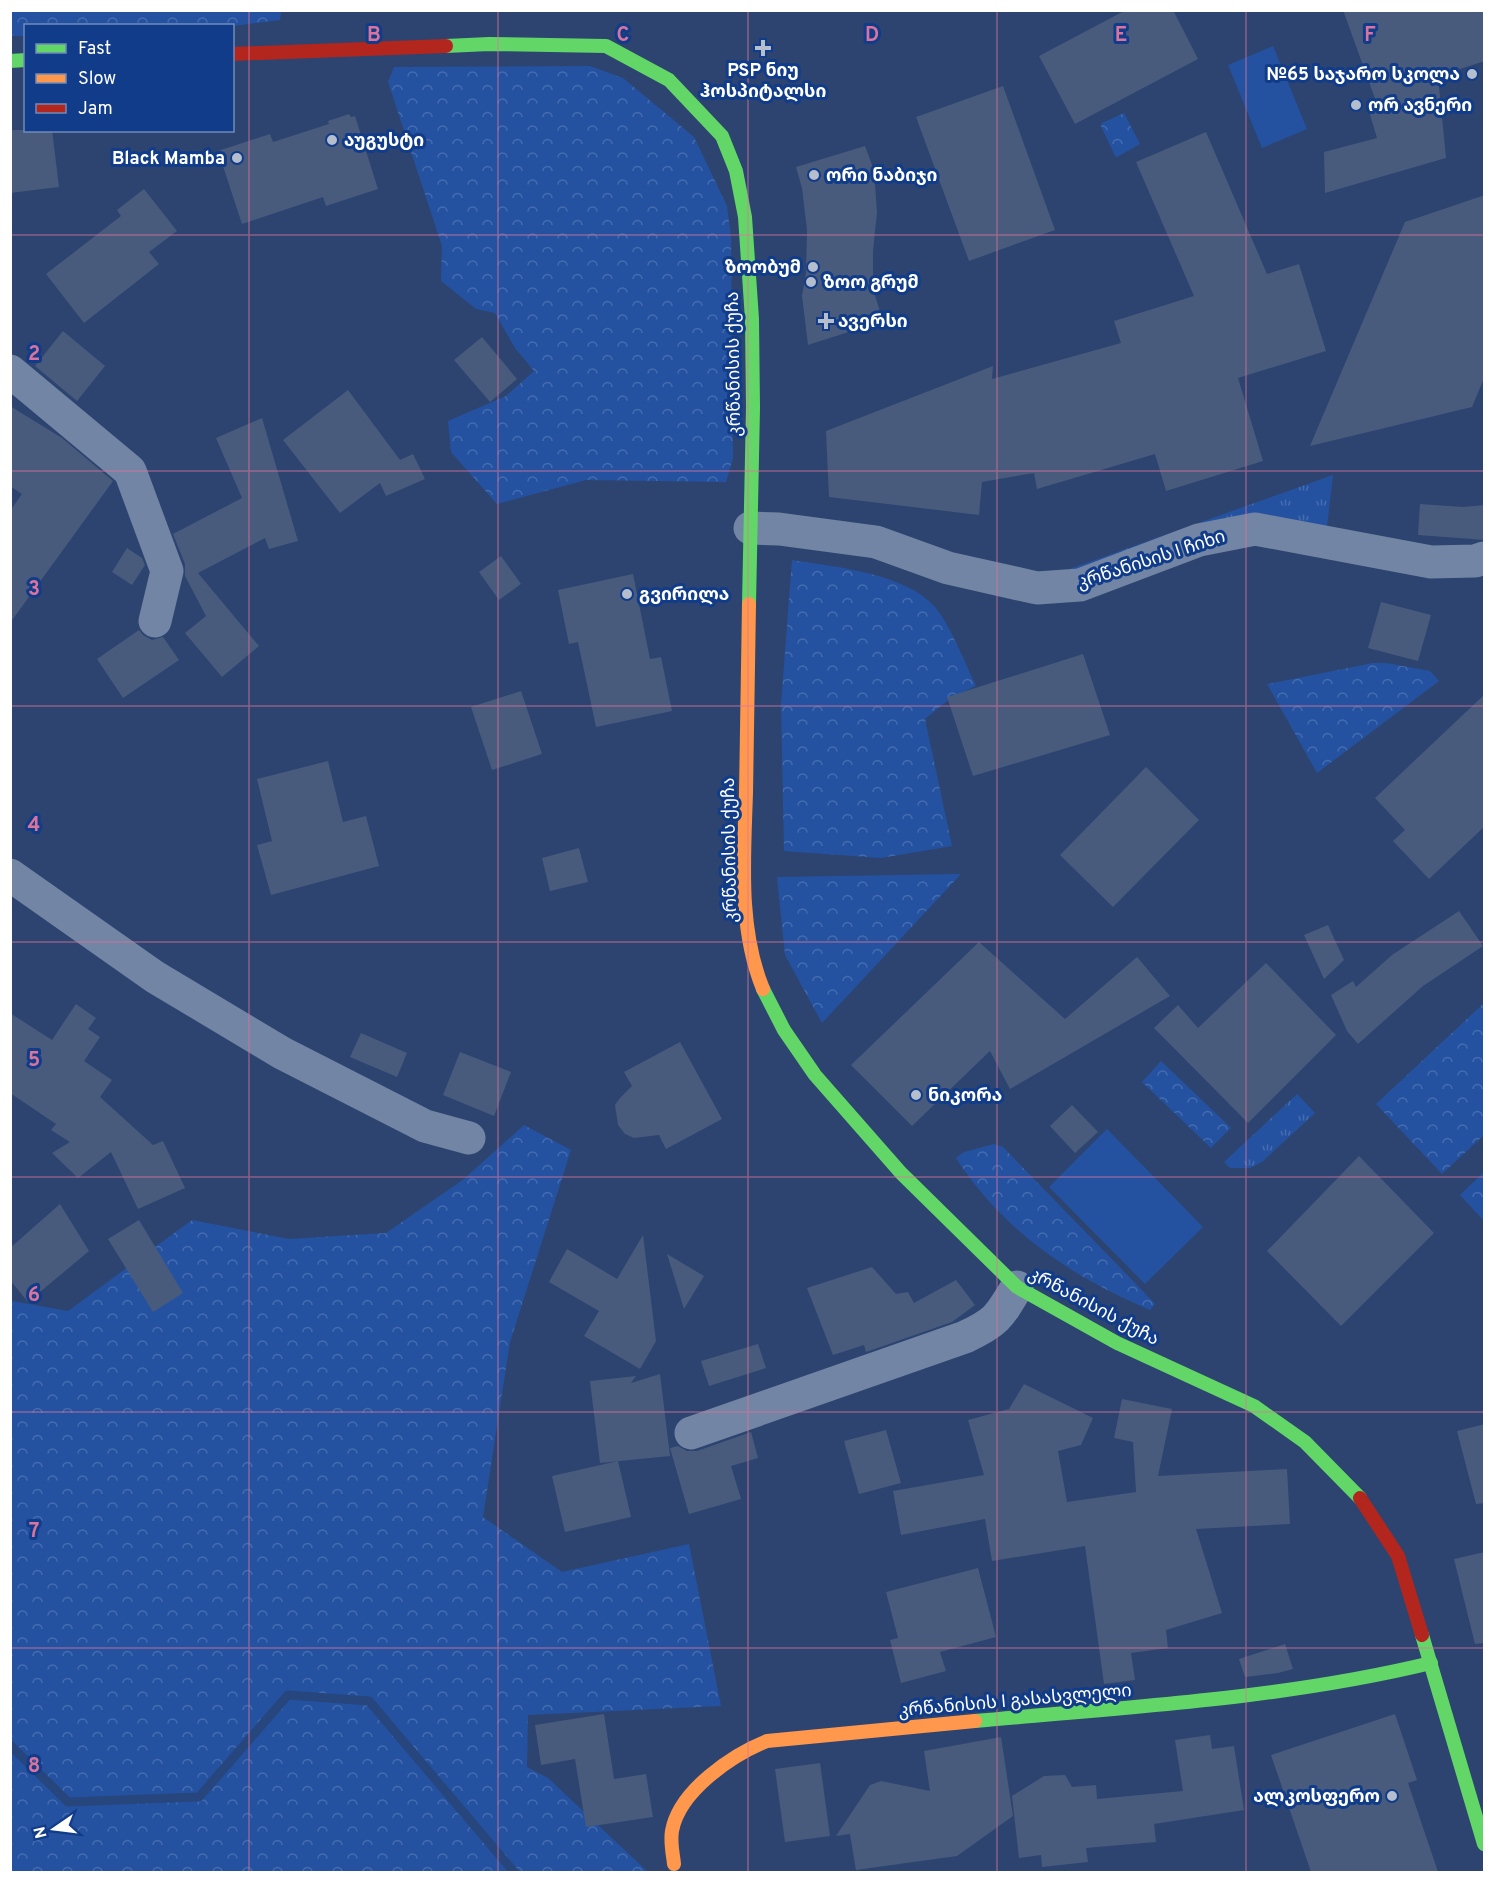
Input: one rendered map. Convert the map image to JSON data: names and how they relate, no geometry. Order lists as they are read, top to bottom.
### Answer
{
  "streets": {
    "street": ["კრწანისის ქუჩა", "კრწანისის I ჩიხი", "კრწანისის I გასასვლელი"]
  },
  "crossings": [
    ["კრწანისის ქუჩა", "კრწანისის I ჩიხი"],
    ["კრწანისის ქუჩა", "კრწანისის I გასასვლელი"]
  ],
  "places": {
    "health": ["PSP ნიუ ჰოსპიტალსი", "ავერსი"],
    "other": [
      "№65 საჯარო სკოლა",
      "ორ ავნერი",
      "აუგუსტი",
      "Black Mamba",
      "ორი ნაბიჯი",
      "ზოობუმ",
      "ზოო გრუმ",
      "გვირილა",
      "ნიკორა",
      "ალკოსფერო"
    ]
  },
  "legend": ["Fast", "Slow", "Jam"],
  "north": "left",
  "grid": {
    "columns": [
      "B",
      "C",
      "D",
      "E",
      "F"
    ],
    "rows": [
      "2",
      "3",
      "4",
      "5",
      "6",
      "7",
      "8"
    ]
  }
}
